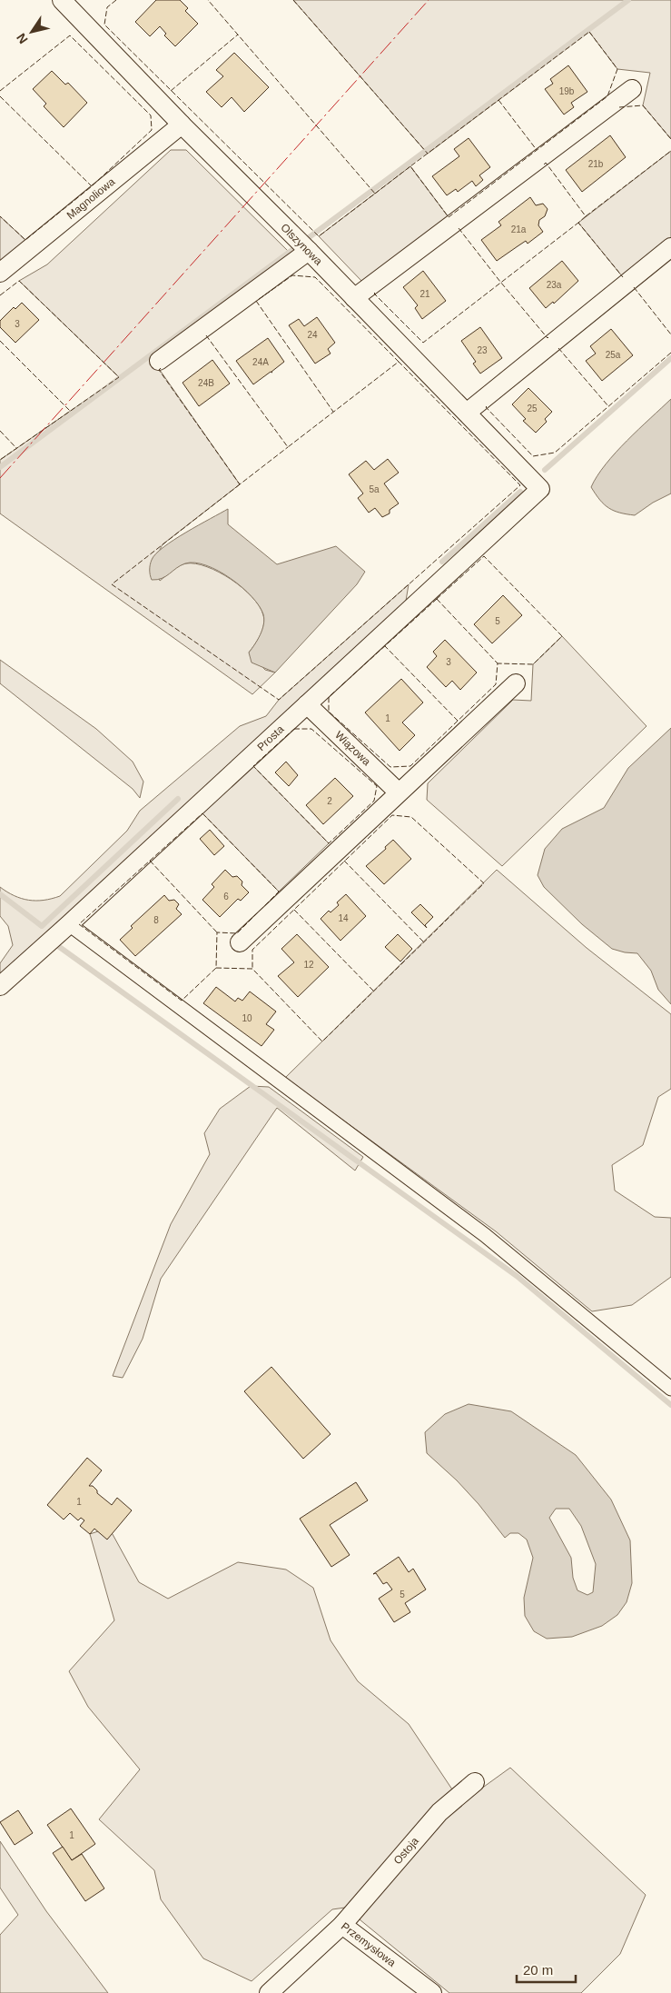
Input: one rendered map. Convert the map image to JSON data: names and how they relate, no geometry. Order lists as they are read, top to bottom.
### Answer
{
  "streets": {
    "street": [
      "Magnoliowa",
      "Olszynowa",
      "Prosta",
      "Wiązowa",
      "Ostoja",
      "Przemysłowa"
    ]
  },
  "crossings": [
    ["Magnoliowa", "Olszynowa"],
    ["Olszynowa", "Prosta"],
    ["Prosta", "Wiązowa"],
    ["Ostoja", "Przemysłowa"]
  ],
  "house_numbers": [
    "19b",
    "21b",
    "21a",
    "23a",
    "21",
    "3",
    "24",
    "23",
    "25a",
    "24A",
    "24B",
    "25",
    "5a",
    "5",
    "3",
    "1",
    "2",
    "6",
    "14",
    "8",
    "12",
    "10",
    "1",
    "5",
    "1"
  ],
  "scale_bar": "20 m",
  "north": "bottom left"
}
